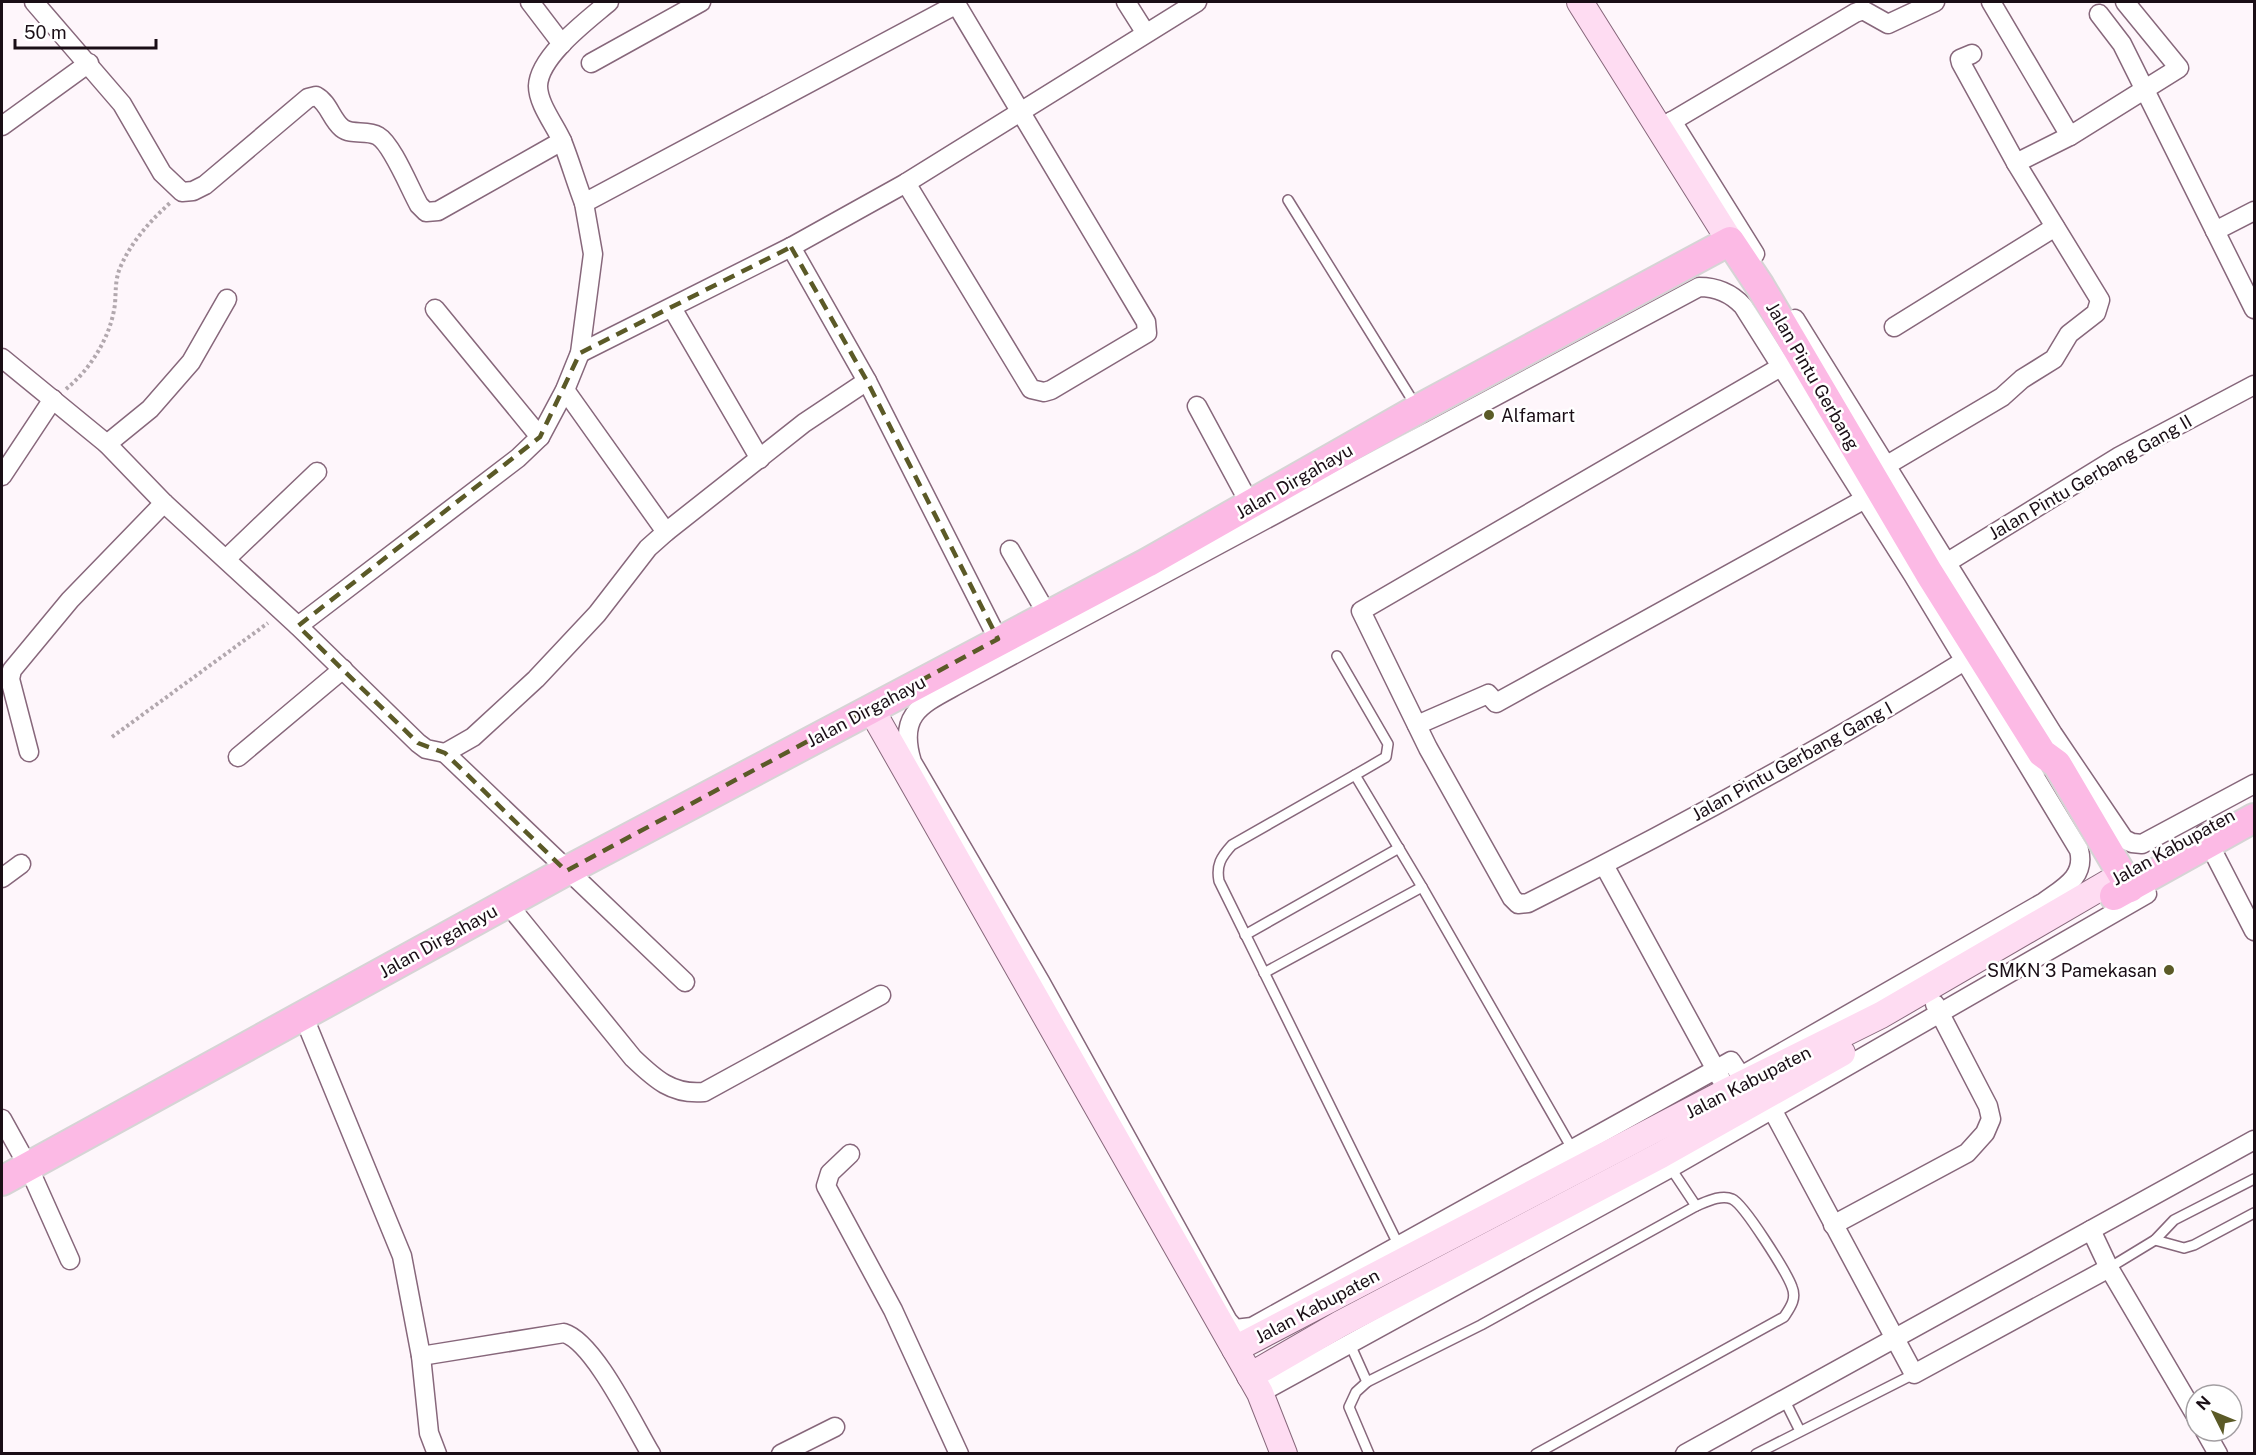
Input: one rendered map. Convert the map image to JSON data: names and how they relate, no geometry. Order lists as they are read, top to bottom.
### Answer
{
  "streets": {
    "main road": ["Jalan Pintu Gerbang", "Jalan Dirgahayu", "Jalan Kabupaten"],
    "street": ["Jalan Pintu Gerbang Gang II", "Jalan Pintu Gerbang Gang I"]
  },
  "crossings": [
    ["Jalan Pintu Gerbang", "Jalan Pintu Gerbang Gang II"],
    ["Jalan Pintu Gerbang", "Jalan Dirgahayu"],
    ["Jalan Pintu Gerbang", "Jalan Pintu Gerbang Gang I"],
    ["Jalan Pintu Gerbang", "Jalan Kabupaten"]
  ],
  "places": ["Alfamart", "SMKN 3 Pamekasan"],
  "scale_bar": "50 m",
  "north": "top left"
}
